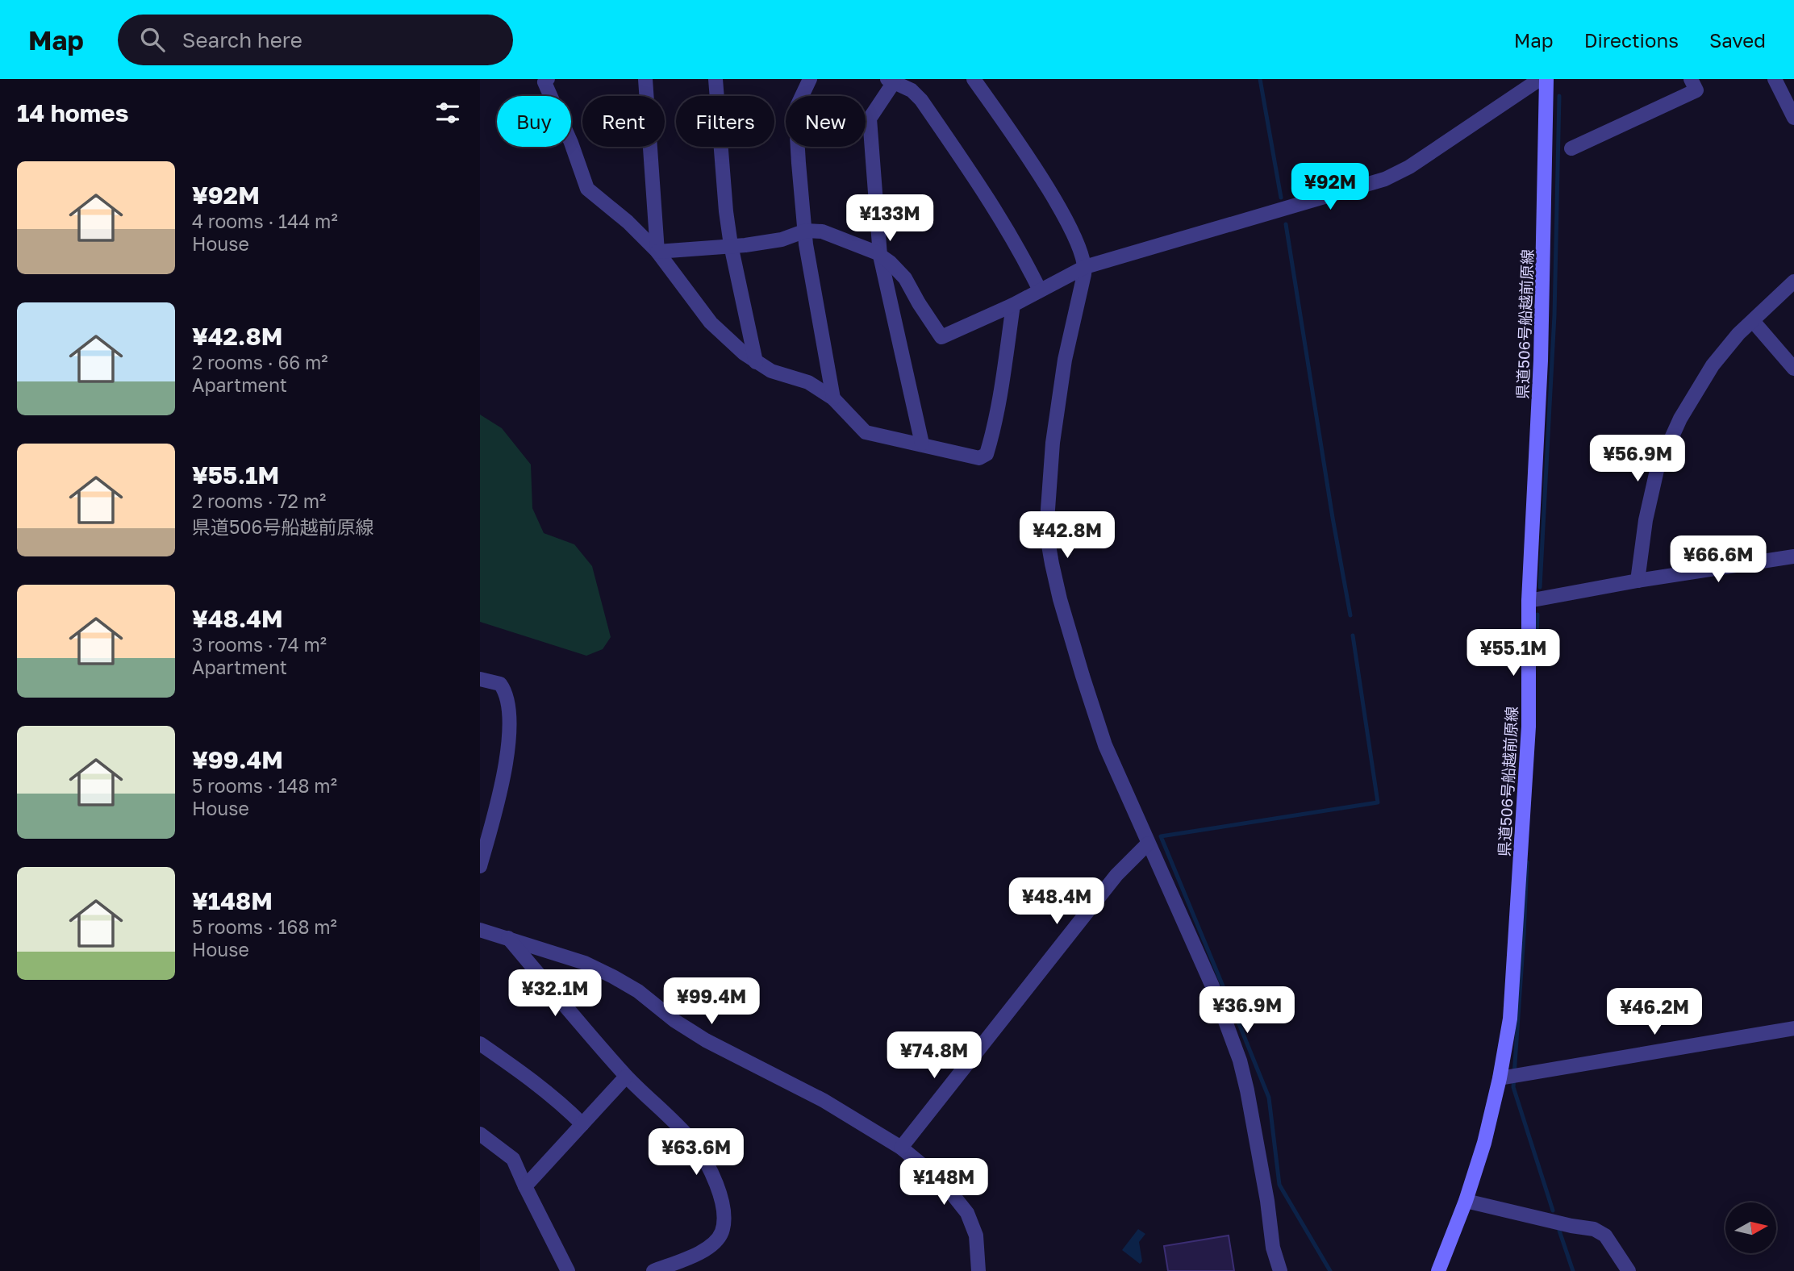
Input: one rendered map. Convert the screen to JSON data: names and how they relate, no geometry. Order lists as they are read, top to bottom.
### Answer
{
  "streets": {
    "main road": ["県道506号船越前原線"]
  },
  "north": "right",
  "page": {
    "header": "Map",
    "search": "Search here",
    "nav": ["Map", "Directions", "Saved"],
    "heading": "14 homes",
    "chip": [
      "Buy",
      "Rent",
      "Filters",
      "New"
    ],
    "list": [
      {
        "name": "¥92M",
        "note": "4 rooms · 144 m² · House"
      },
      {
        "name": "¥42.8M",
        "note": "2 rooms · 66 m² · Apartment"
      },
      {
        "name": "¥55.1M",
        "note": "2 rooms · 72 m² · 県道506号船越前原線"
      },
      {
        "name": "¥48.4M",
        "note": "3 rooms · 74 m² · Apartment"
      },
      {
        "name": "¥99.4M",
        "note": "5 rooms · 148 m² · House"
      },
      {
        "name": "¥148M",
        "note": "5 rooms · 168 m² · House"
      }
    ],
    "price": [
      "¥92M",
      "¥133M",
      "¥56.9M",
      "¥42.8M",
      "¥66.6M",
      "¥55.1M",
      "¥48.4M",
      "¥32.1M",
      "¥99.4M",
      "¥36.9M",
      "¥46.2M",
      "¥74.8M",
      "¥63.6M",
      "¥148M"
    ]
  }
}
